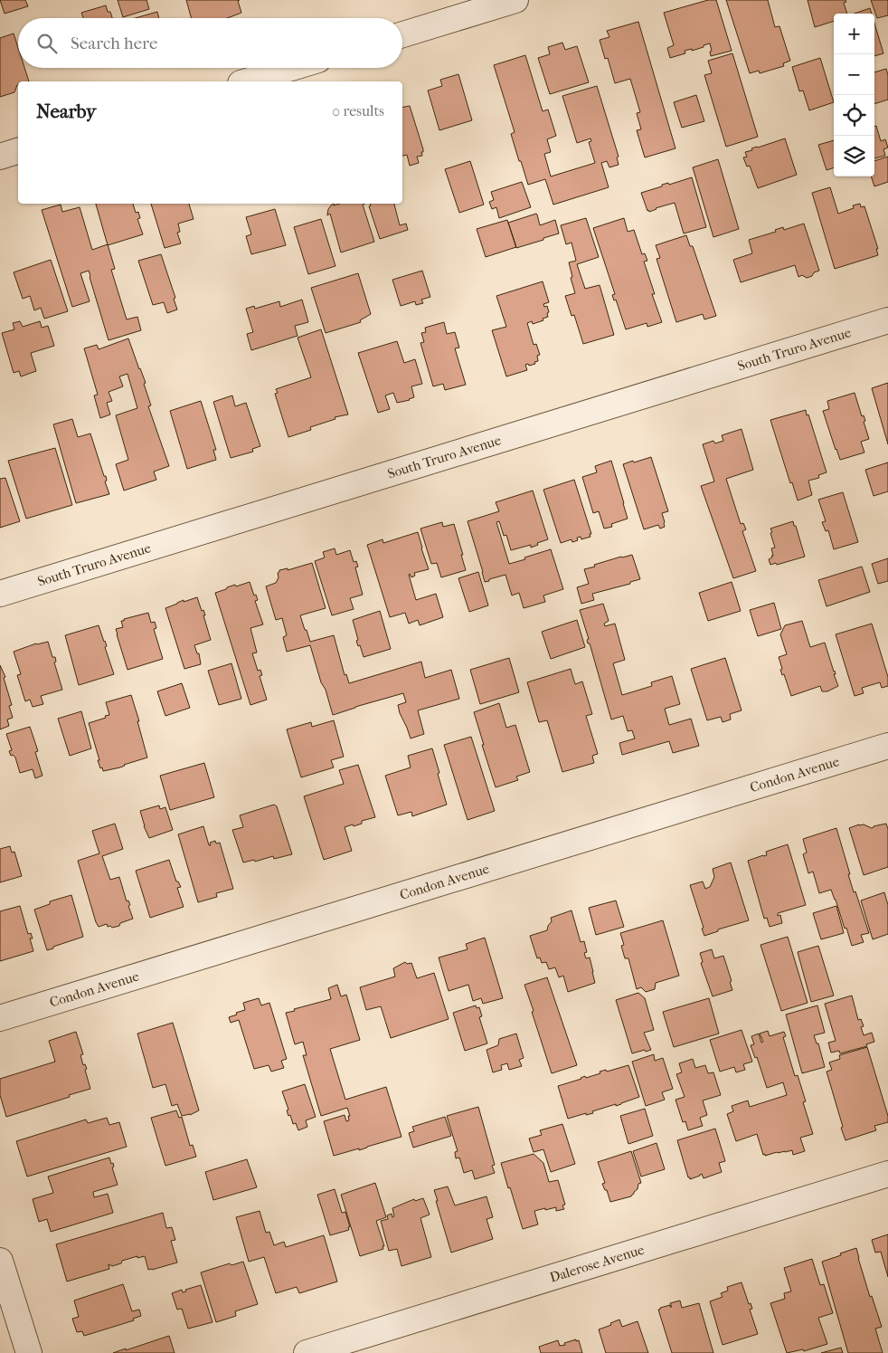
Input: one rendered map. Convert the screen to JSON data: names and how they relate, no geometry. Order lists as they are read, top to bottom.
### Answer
{
  "streets": {
    "street": ["South Truro Avenue", "Condon Avenue", "Dalerose Avenue"]
  },
  "page": {
    "map_buttons": ["+", "−"],
    "search": "Search here",
    "heading": ["Nearby", "0 results"]
  }
}
